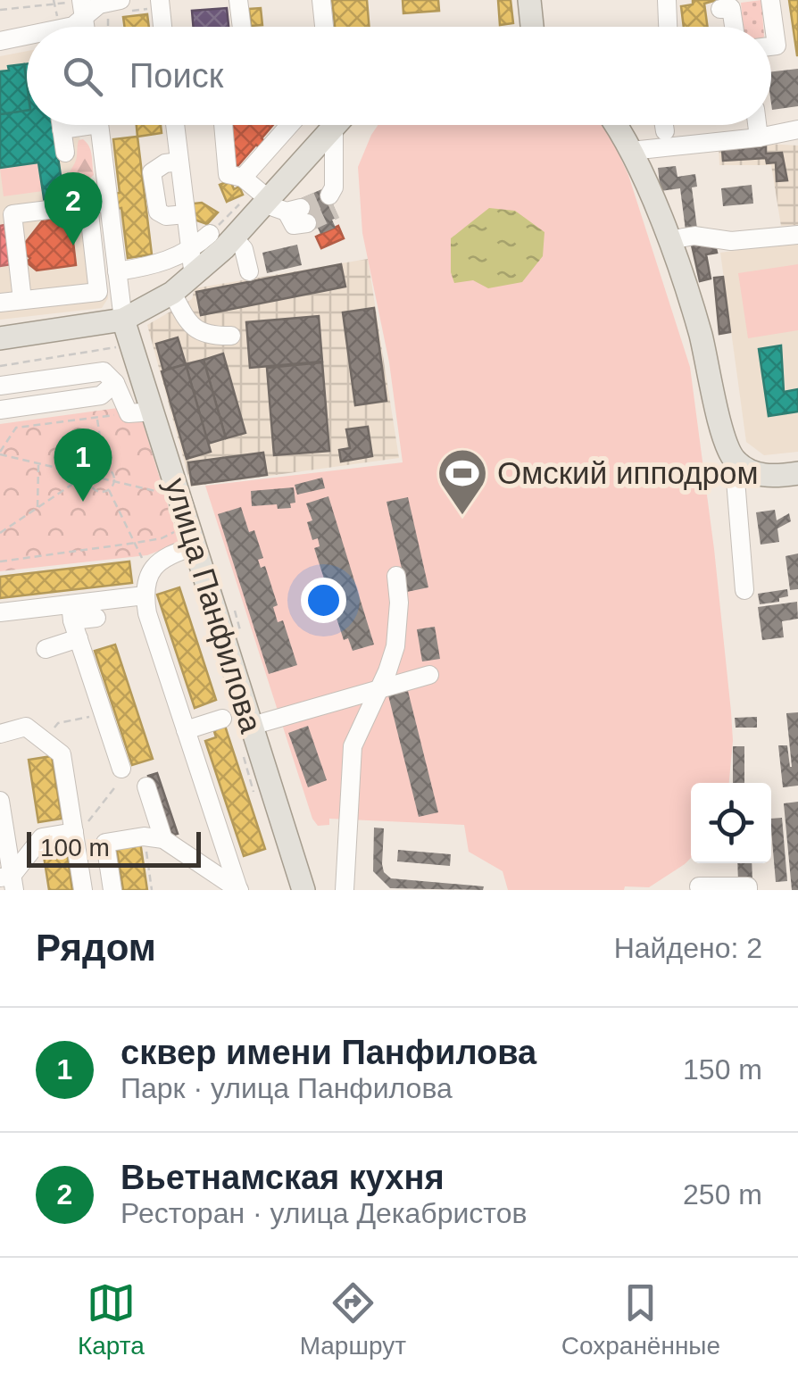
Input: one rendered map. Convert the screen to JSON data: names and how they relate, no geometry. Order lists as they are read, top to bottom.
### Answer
{
  "streets": {
    "main road": ["улица Панфилова"]
  },
  "places": {
    "sports": ["Омский ипподром"]
  },
  "scale_bar": "100 m",
  "page": {
    "search": "Поиск",
    "pins": ["2", "1"],
    "scale": "100 m",
    "heading": ["Рядом", "Найдено: 2"],
    "list": [
      {
        "mark": "1",
        "name": "сквер имени Панфилова",
        "note": "Парк · улица Панфилова",
        "value": "150 m"
      },
      {
        "mark": "2",
        "name": "Вьетнамская кухня",
        "note": "Ресторан · улица Декабристов",
        "value": "250 m"
      }
    ],
    "nav": ["Карта", "Маршрут", "Сохранённые"]
  }
}
